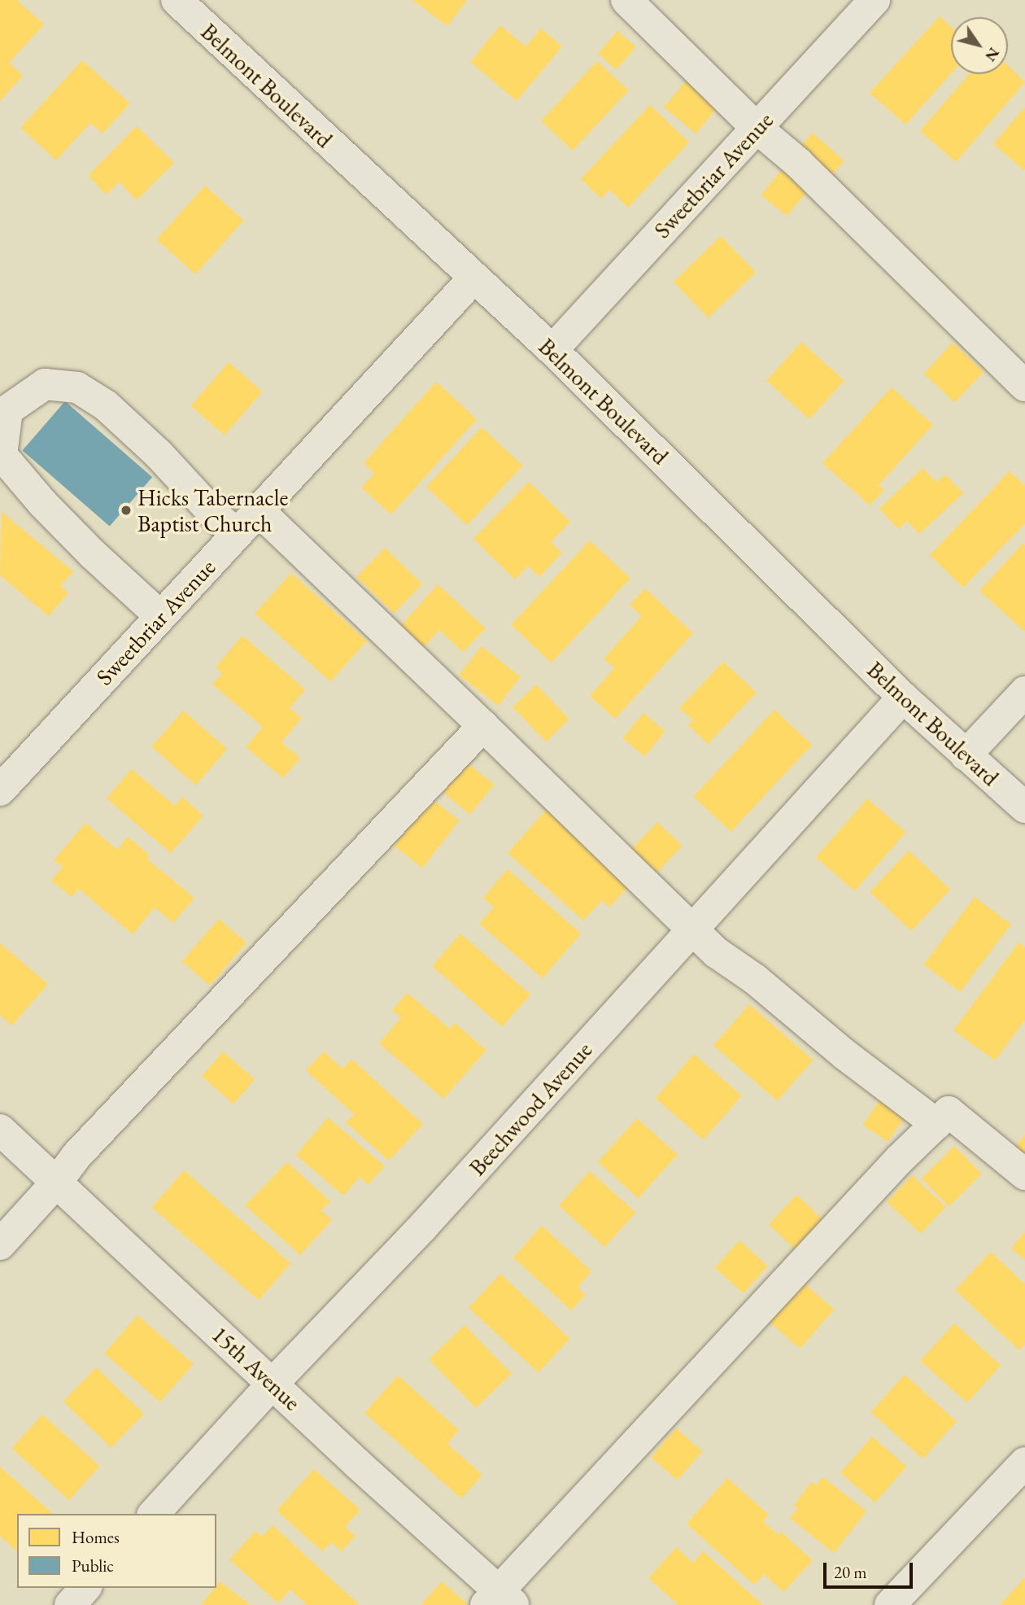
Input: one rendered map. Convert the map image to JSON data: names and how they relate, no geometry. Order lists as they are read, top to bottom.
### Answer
{
  "streets": {
    "street": [
      "Belmont Boulevard",
      "Sweetbriar Avenue",
      "Beechwood Avenue",
      "15th Avenue"
    ]
  },
  "crossings": [
    ["Belmont Boulevard", "Sweetbriar Avenue"],
    ["Belmont Boulevard", "Beechwood Avenue"],
    ["Beechwood Avenue", "15th Avenue"]
  ],
  "places": ["Hicks Tabernacle Baptist Church"],
  "legend": ["Homes", "Public"],
  "scale_bar": "20 m",
  "north": "bottom right"
}
